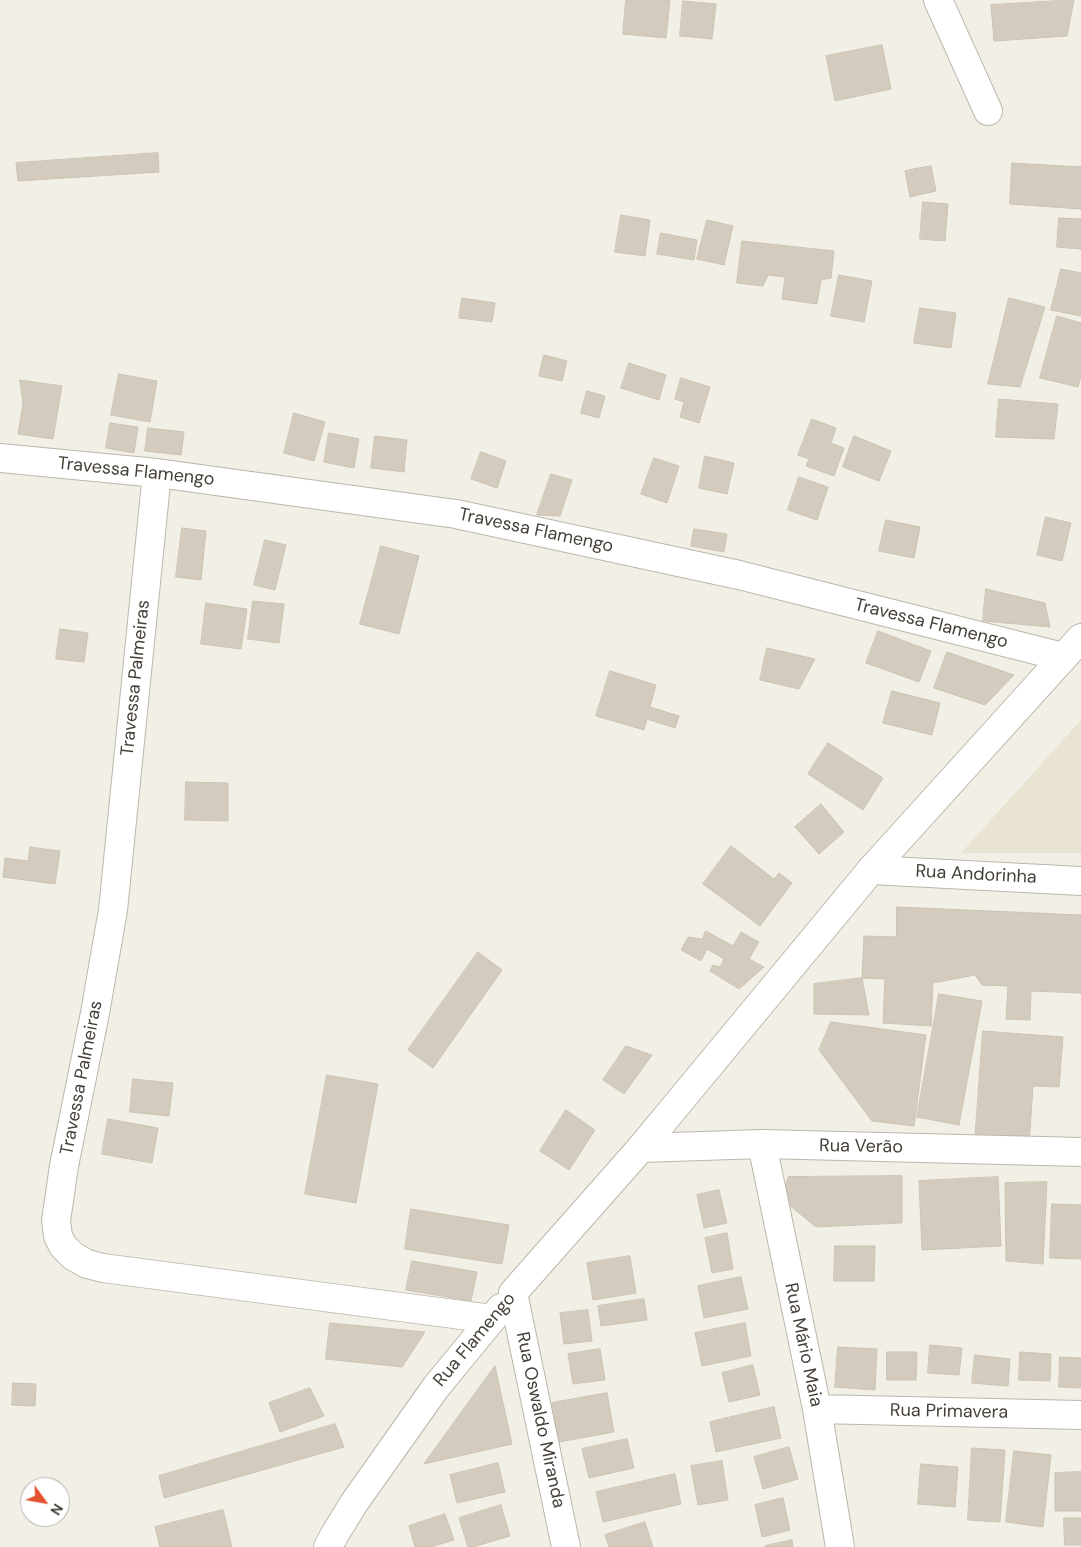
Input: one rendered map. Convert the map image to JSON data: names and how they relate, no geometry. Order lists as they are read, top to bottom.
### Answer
{
  "streets": {
    "street": [
      "Travessa Flamengo",
      "Travessa Palmeiras",
      "Rua Andorinha",
      "Rua Verão",
      "Rua Flamengo",
      "Rua Mário Maia",
      "Rua Primavera",
      "Rua Oswaldo Miranda"
    ]
  },
  "crossings": [
    ["Travessa Flamengo", "Travessa Palmeiras"],
    ["Travessa Flamengo", "Rua Flamengo"],
    ["Travessa Palmeiras", "Rua Flamengo"],
    ["Rua Andorinha", "Rua Flamengo"],
    ["Rua Verão", "Rua Flamengo"],
    ["Rua Verão", "Rua Mário Maia"],
    ["Rua Flamengo", "Rua Oswaldo Miranda"],
    ["Rua Mário Maia", "Rua Primavera"]
  ],
  "north": "bottom right"
}
